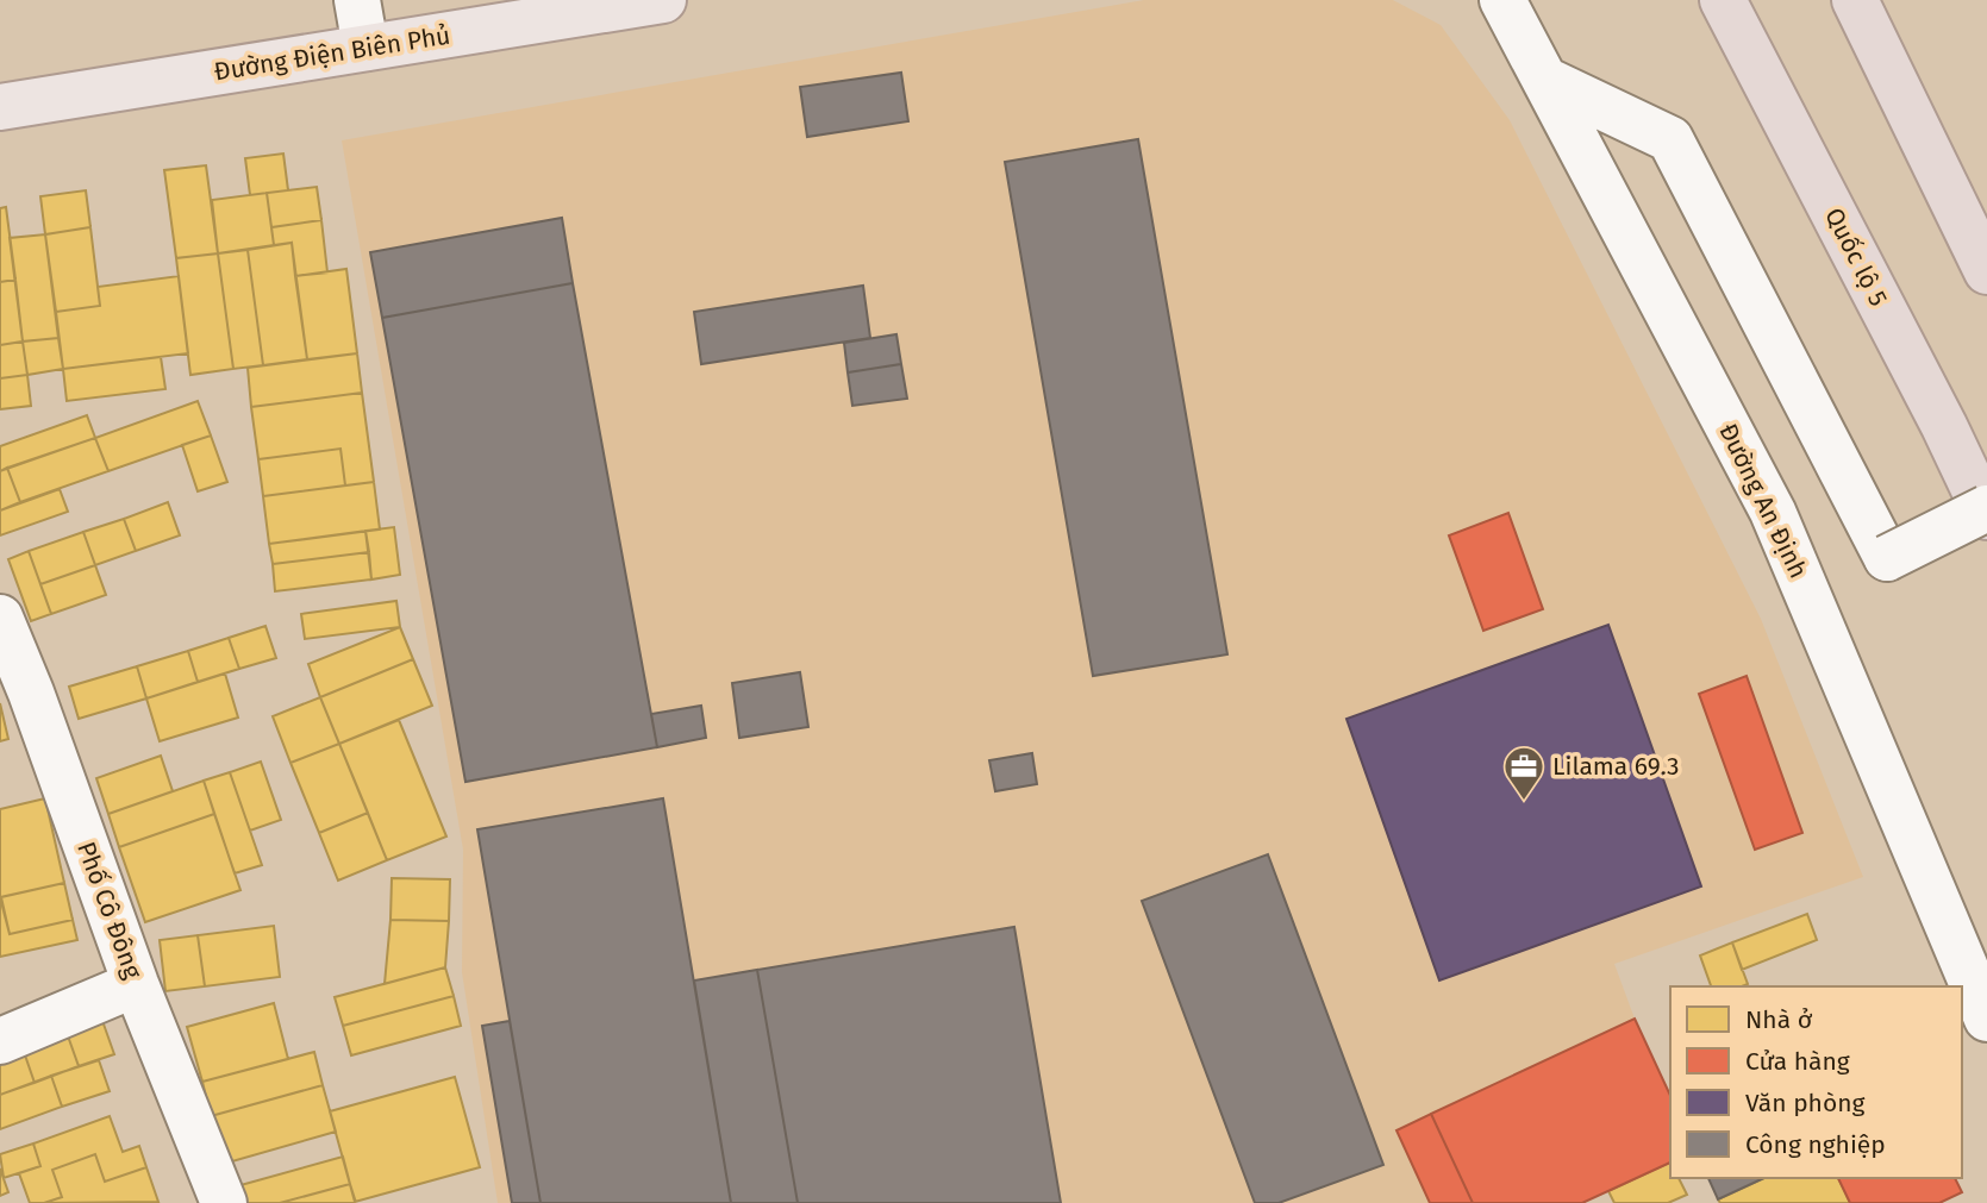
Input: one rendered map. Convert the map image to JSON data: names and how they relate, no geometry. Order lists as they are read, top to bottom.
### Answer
{
  "streets": {
    "highway": ["Quốc lộ 5"],
    "main road": ["Đường Điện Biên Phủ"],
    "street": ["Đường An Định", "Phố Cô Đông"]
  },
  "places": {
    "office": ["Lilama 69.3"]
  },
  "legend": [
    "Nhà ở",
    "Cửa hàng",
    "Văn phòng",
    "Công nghiệp"
  ]
}
